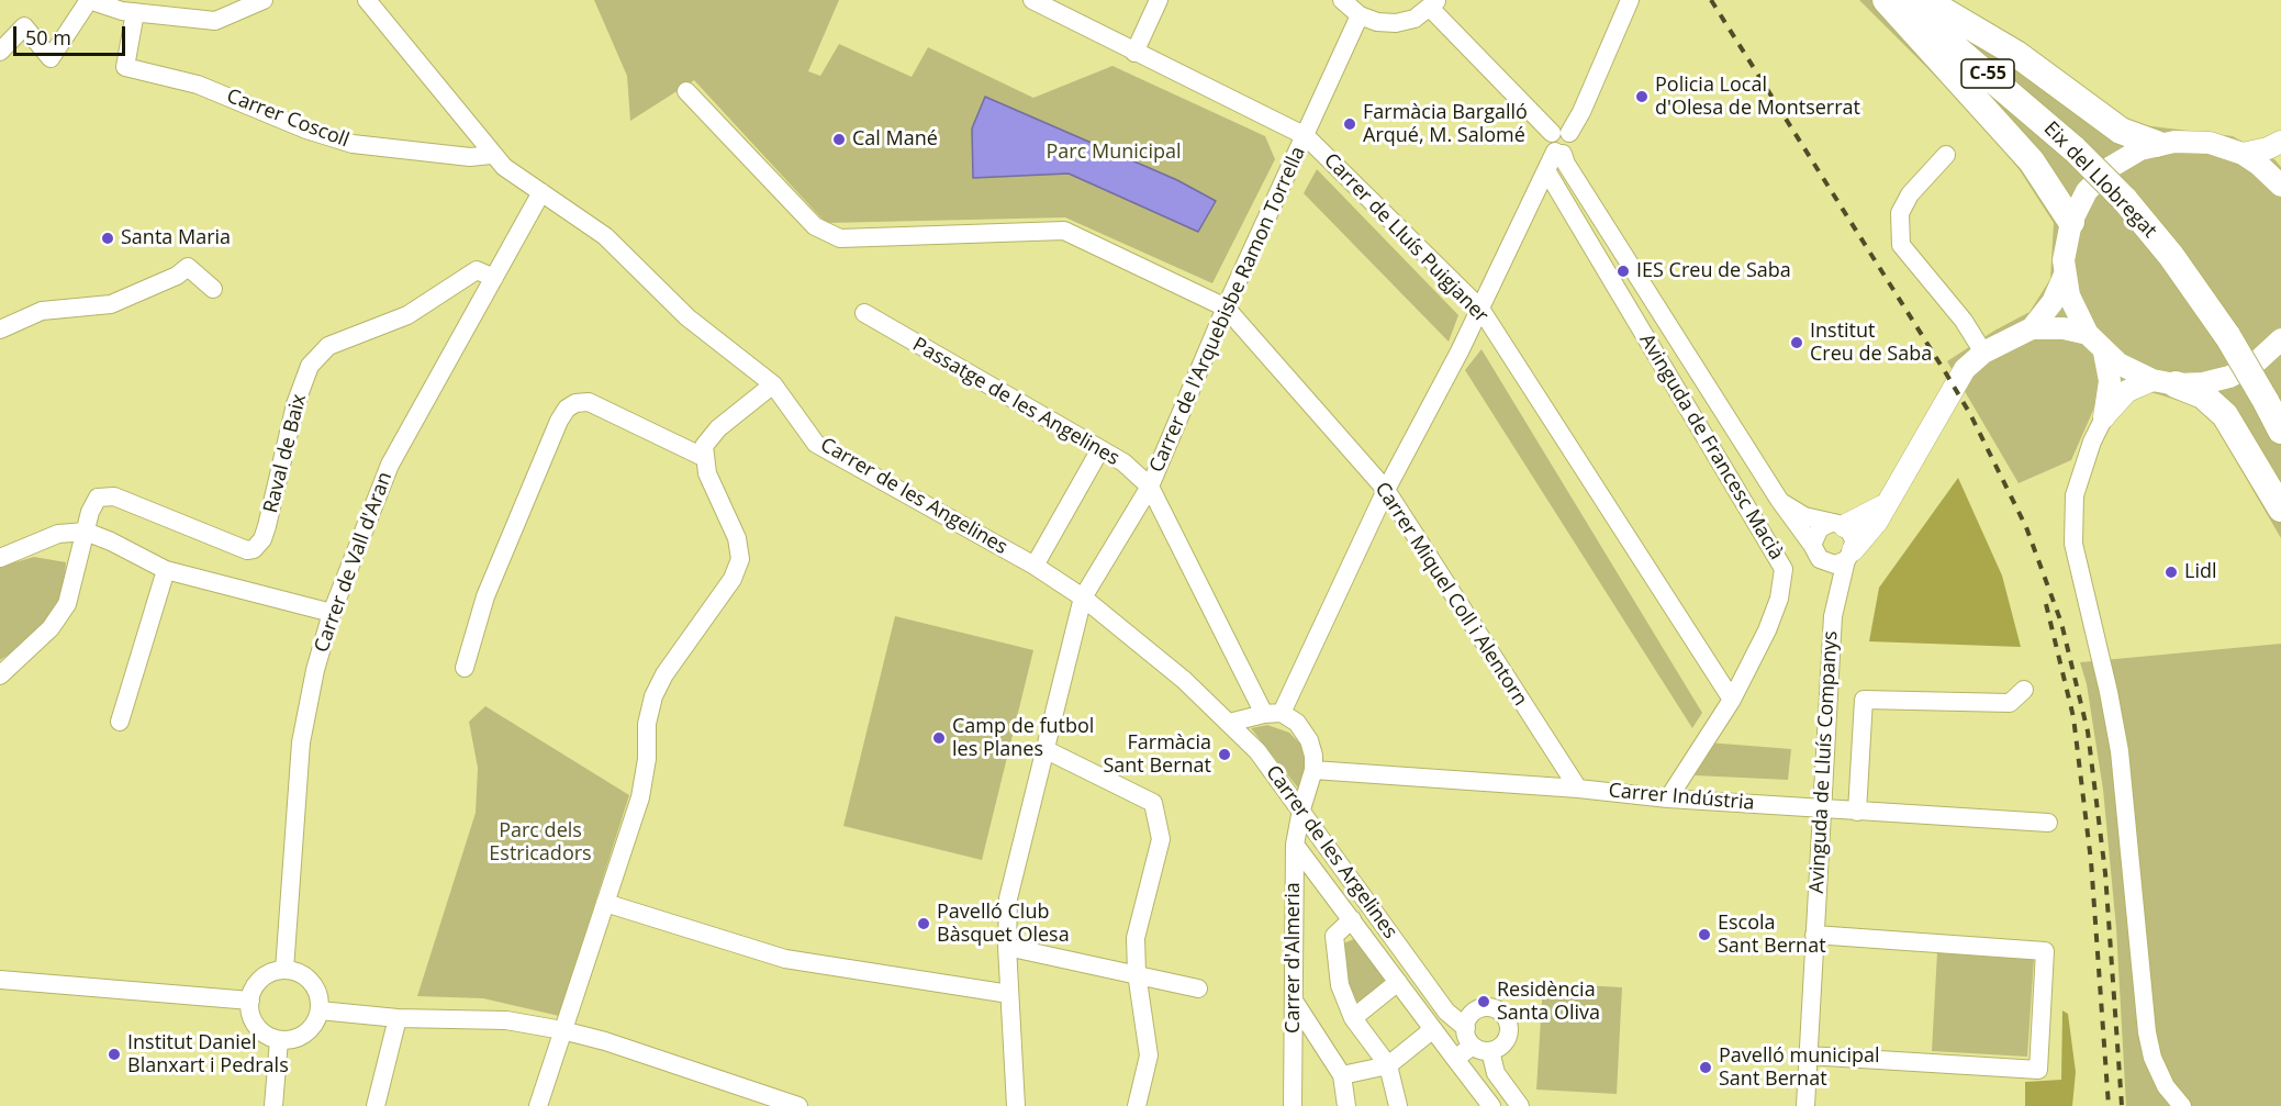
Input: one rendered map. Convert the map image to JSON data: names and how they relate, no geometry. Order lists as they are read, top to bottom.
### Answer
{
  "streets": {
    "highway": ["C-55", "Eix del Llobregat"],
    "street": [
      "Carrer Coscoll",
      "Carrer de Lluís Puigjaner",
      "Carrer de l'Arquebisbe Ramon Torrella",
      "Passatge de les Angelines",
      "Avinguda de Francesc Macià",
      "Raval de Baix",
      "Carrer de les Angelines",
      "Carrer de Vall d'Aran",
      "Carrer Miquel Coll i Alentorn",
      "Avinguda de Lluís Companys",
      "Carrer Indústria",
      "Carrer de les Argelines",
      "Carrer d'Almeria"
    ]
  },
  "crossings": [
    ["Carrer Coscoll", "Carrer de les Angelines"],
    ["Carrer de Lluís Puigjaner", "Carrer de l'Arquebisbe Ramon Torrella"],
    ["Carrer de Lluís Puigjaner", "Avinguda de Francesc Macià"],
    ["Carrer de l'Arquebisbe Ramon Torrella", "Passatge de les Angelines"],
    ["Carrer de l'Arquebisbe Ramon Torrella", "Carrer de les Angelines"],
    ["Carrer de l'Arquebisbe Ramon Torrella", "Carrer Miquel Coll i Alentorn"],
    ["Passatge de les Angelines", "Carrer Indústria"],
    ["Passatge de les Angelines", "Carrer d'Almeria"],
    ["Avinguda de Francesc Macià", "Carrer Indústria"],
    ["Raval de Baix", "Carrer de Vall d'Aran"],
    ["Carrer de les Angelines", "Carrer de Vall d'Aran"],
    ["Carrer de les Angelines", "Carrer de les Argelines"],
    ["Carrer Miquel Coll i Alentorn", "Carrer Indústria"],
    ["Avinguda de Lluís Companys", "Carrer Indústria"],
    ["Carrer Indústria", "Carrer d'Almeria"],
    ["Carrer de les Argelines", "Carrer d'Almeria"]
  ],
  "parks": ["Parc Municipal", "Parc dels Estricadors"],
  "places": [
    "Policia Local d'Olesa de Montserrat",
    "Farmàcia Bargalló Arqué, M. Salomé",
    "Cal Mané",
    "Santa Maria",
    "IES Creu de Saba",
    "Institut Creu de Saba",
    "Lidl",
    "Camp de futbol les Planes",
    "Farmàcia Sant Bernat",
    "Pavelló Club Bàsquet Olesa",
    "Escola Sant Bernat",
    "Residència Santa Oliva",
    "Institut Daniel Blanxart i Pedrals",
    "Pavelló municipal Sant Bernat"
  ],
  "scale_bar": "50 m"
}
